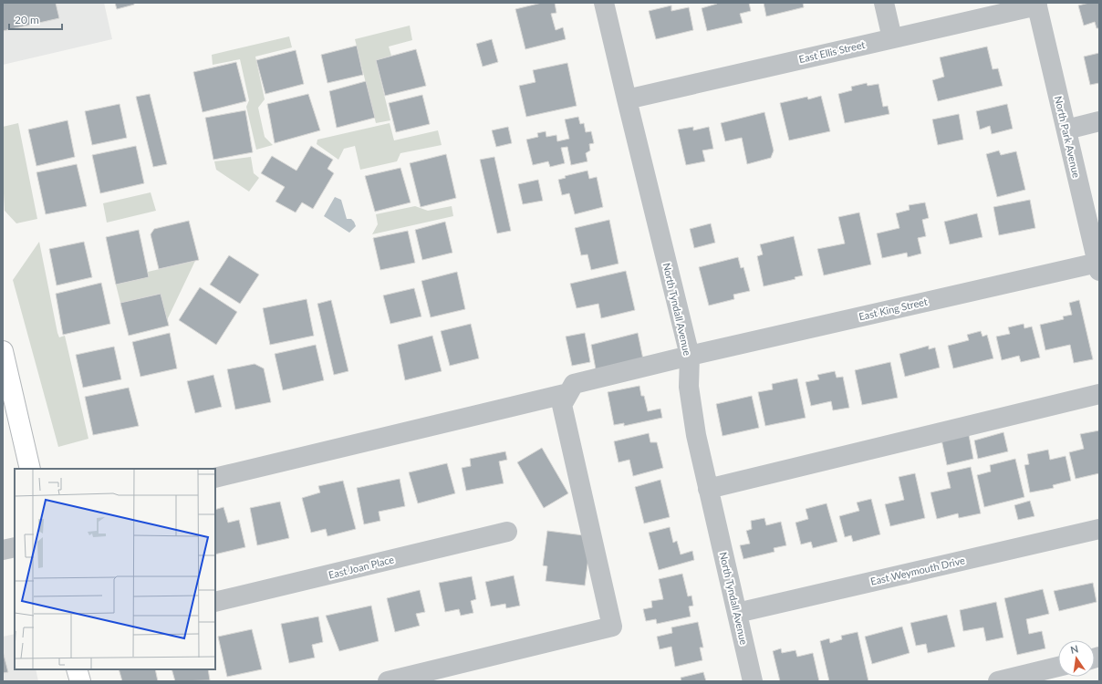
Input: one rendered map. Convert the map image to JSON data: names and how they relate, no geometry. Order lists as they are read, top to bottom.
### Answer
{
  "streets": {
    "street": [
      "East Ellis Street",
      "North Park Avenue",
      "North Tyndall Avenue",
      "East King Street",
      "East Joan Place",
      "East Weymouth Drive"
    ]
  },
  "crossings": [
    ["East Ellis Street", "North Park Avenue"],
    ["East Ellis Street", "North Tyndall Avenue"],
    ["North Park Avenue", "East King Street"],
    ["North Tyndall Avenue", "East King Street"],
    ["North Tyndall Avenue", "East Weymouth Drive"]
  ],
  "scale_bar": "20 m",
  "north": "top"
}
